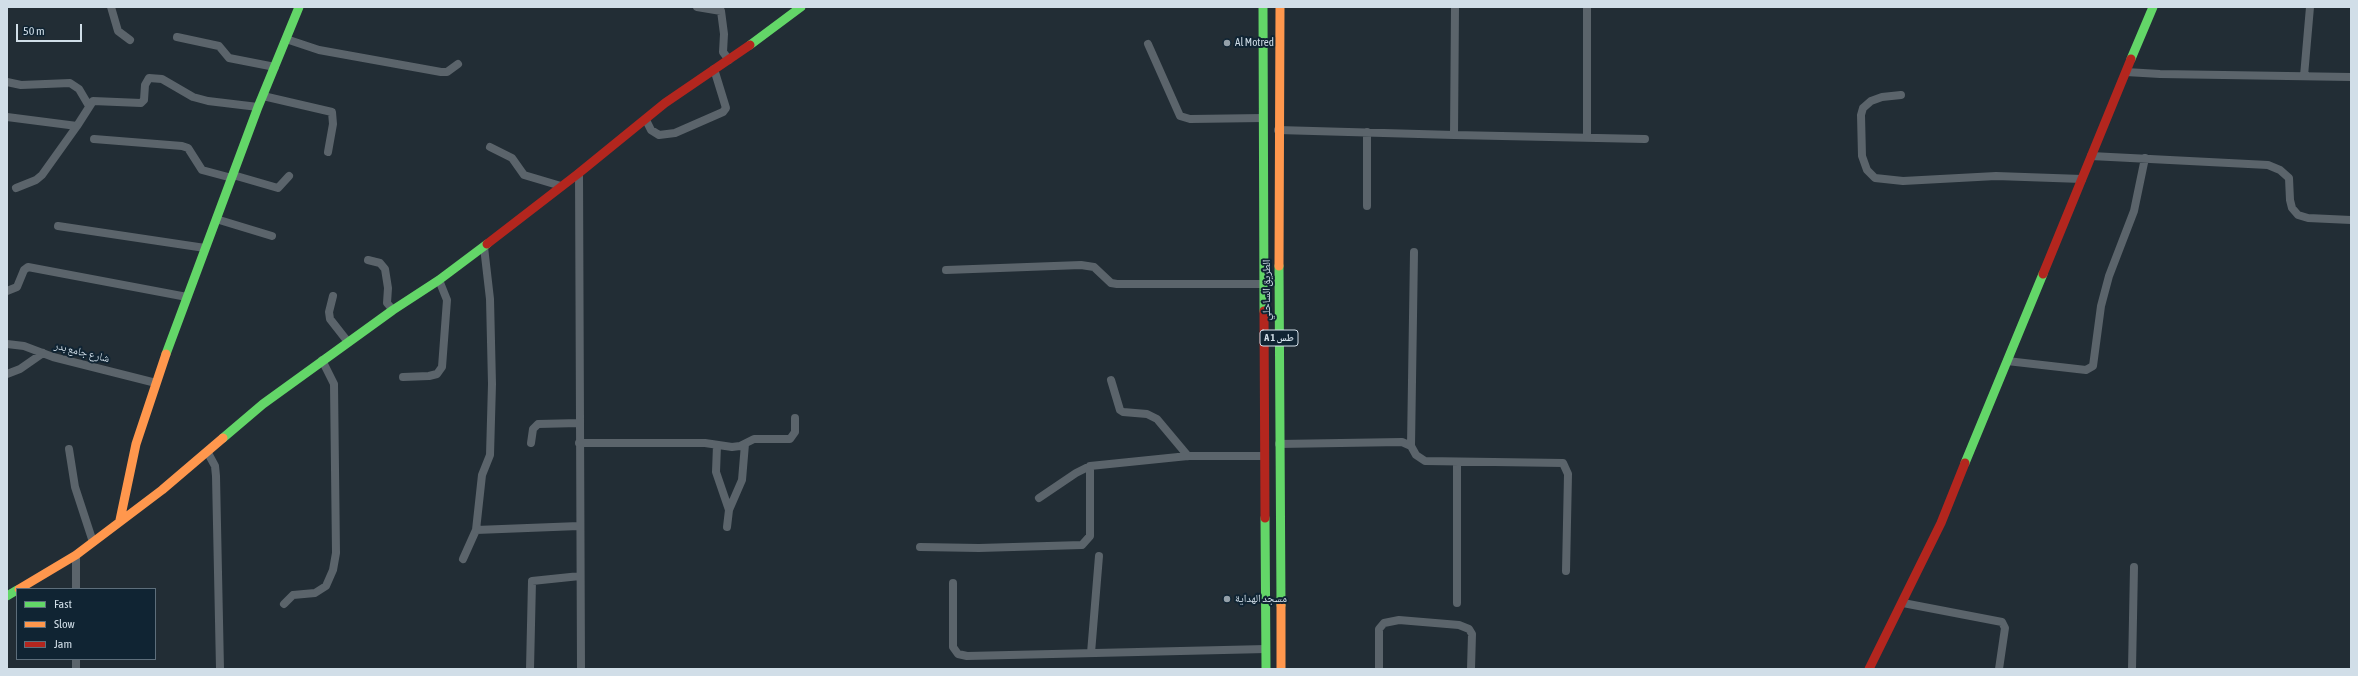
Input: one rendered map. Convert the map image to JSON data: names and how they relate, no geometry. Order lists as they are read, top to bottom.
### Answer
{
  "streets": {
    "main road": ["الطريق الساحلي", "A 1 طس"],
    "street": ["شارع جامع بدر"]
  },
  "places": ["Al Motred", "مسجد الهداية"],
  "legend": ["Fast", "Slow", "Jam"],
  "scale_bar": "50 m"
}
